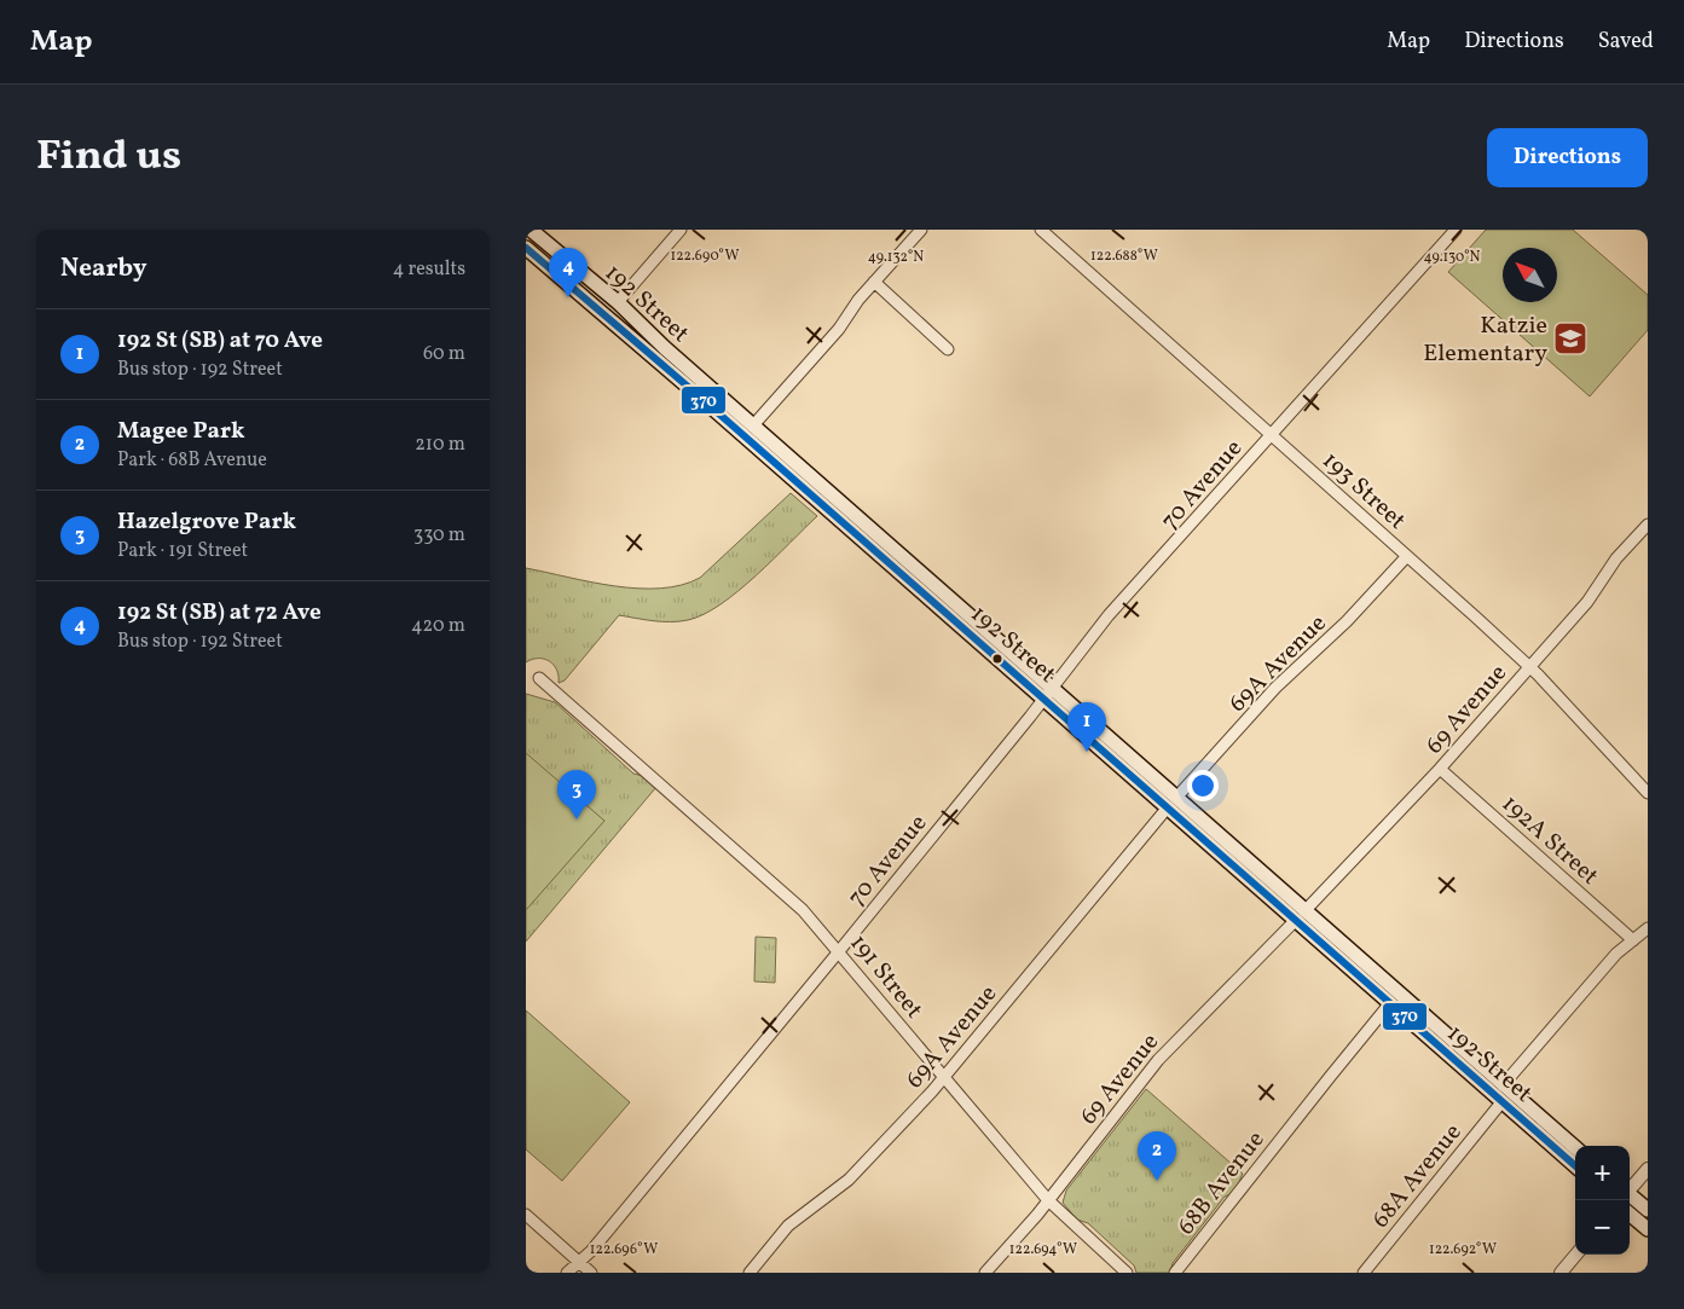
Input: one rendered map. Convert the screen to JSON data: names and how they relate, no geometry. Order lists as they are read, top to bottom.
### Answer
{
  "streets": {
    "main road": ["192 Street"],
    "street": [
      "70 Avenue",
      "193 Street",
      "69A Avenue",
      "69 Avenue",
      "192A Street",
      "191 Street",
      "68A Avenue",
      "68B Avenue"
    ]
  },
  "crossings": [
    ["192 Street", "70 Avenue"],
    ["192 Street", "69A Avenue"],
    ["192 Street", "69 Avenue"],
    ["192 Street", "68A Avenue"],
    ["192 Street", "68B Avenue"],
    ["70 Avenue", "193 Street"],
    ["70 Avenue", "191 Street"],
    ["193 Street", "69A Avenue"],
    ["193 Street", "69 Avenue"],
    ["69A Avenue", "191 Street"],
    ["69 Avenue", "192A Street"],
    ["69 Avenue", "191 Street"]
  ],
  "places": {
    "school or university": ["Katzie Elementary"]
  },
  "lines": ["transit line 370"],
  "north": "top left",
  "page": {
    "header": "Map",
    "nav": ["Map", "Directions", "Saved"],
    "title": "Find us",
    "buttons": "Directions",
    "heading": ["Nearby", "4 results"],
    "pins": [
      "4",
      "1",
      "3",
      "2"
    ],
    "list": [
      {
        "mark": "1",
        "name": "192 St (SB) at 70 Ave",
        "note": "Bus stop · 192 Street",
        "value": "60 m"
      },
      {
        "mark": "2",
        "name": "Magee Park",
        "note": "Park · 68B Avenue",
        "value": "210 m"
      },
      {
        "mark": "3",
        "name": "Hazelgrove Park",
        "note": "Park · 191 Street",
        "value": "330 m"
      },
      {
        "mark": "4",
        "name": "192 St (SB) at 72 Ave",
        "note": "Bus stop · 192 Street",
        "value": "420 m"
      }
    ],
    "map_buttons": ["+", "−"]
  },
  "coordinates": [
    "122.690°W",
    "122.688°W",
    "49.132°N",
    "49.130°N",
    "122.696°W",
    "122.694°W",
    "122.692°W"
  ]
}
